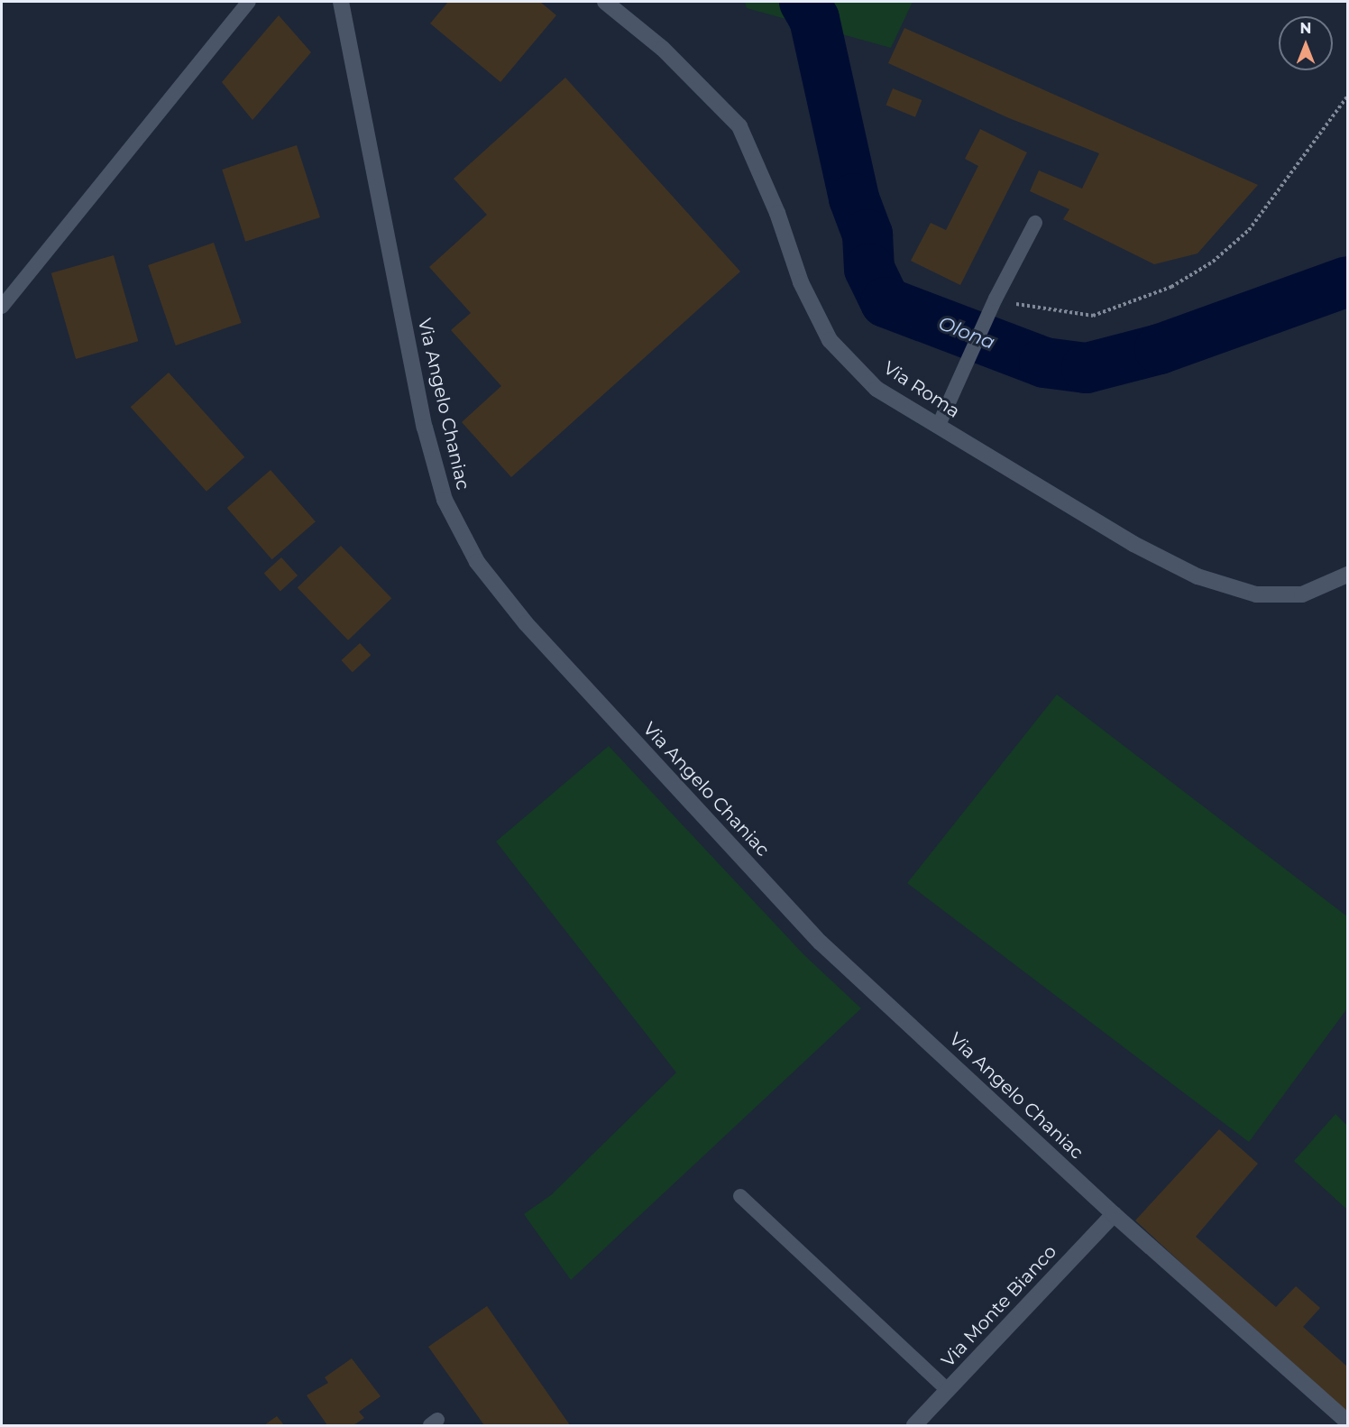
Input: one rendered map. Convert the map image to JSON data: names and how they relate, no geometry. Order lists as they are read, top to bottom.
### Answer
{
  "streets": {
    "street": ["Via Roma", "Via Angelo Chaniac", "Via Monte Bianco"]
  },
  "crossings": [
    ["Via Angelo Chaniac", "Via Monte Bianco"]
  ],
  "water": ["Olona"],
  "north": "top"
}
